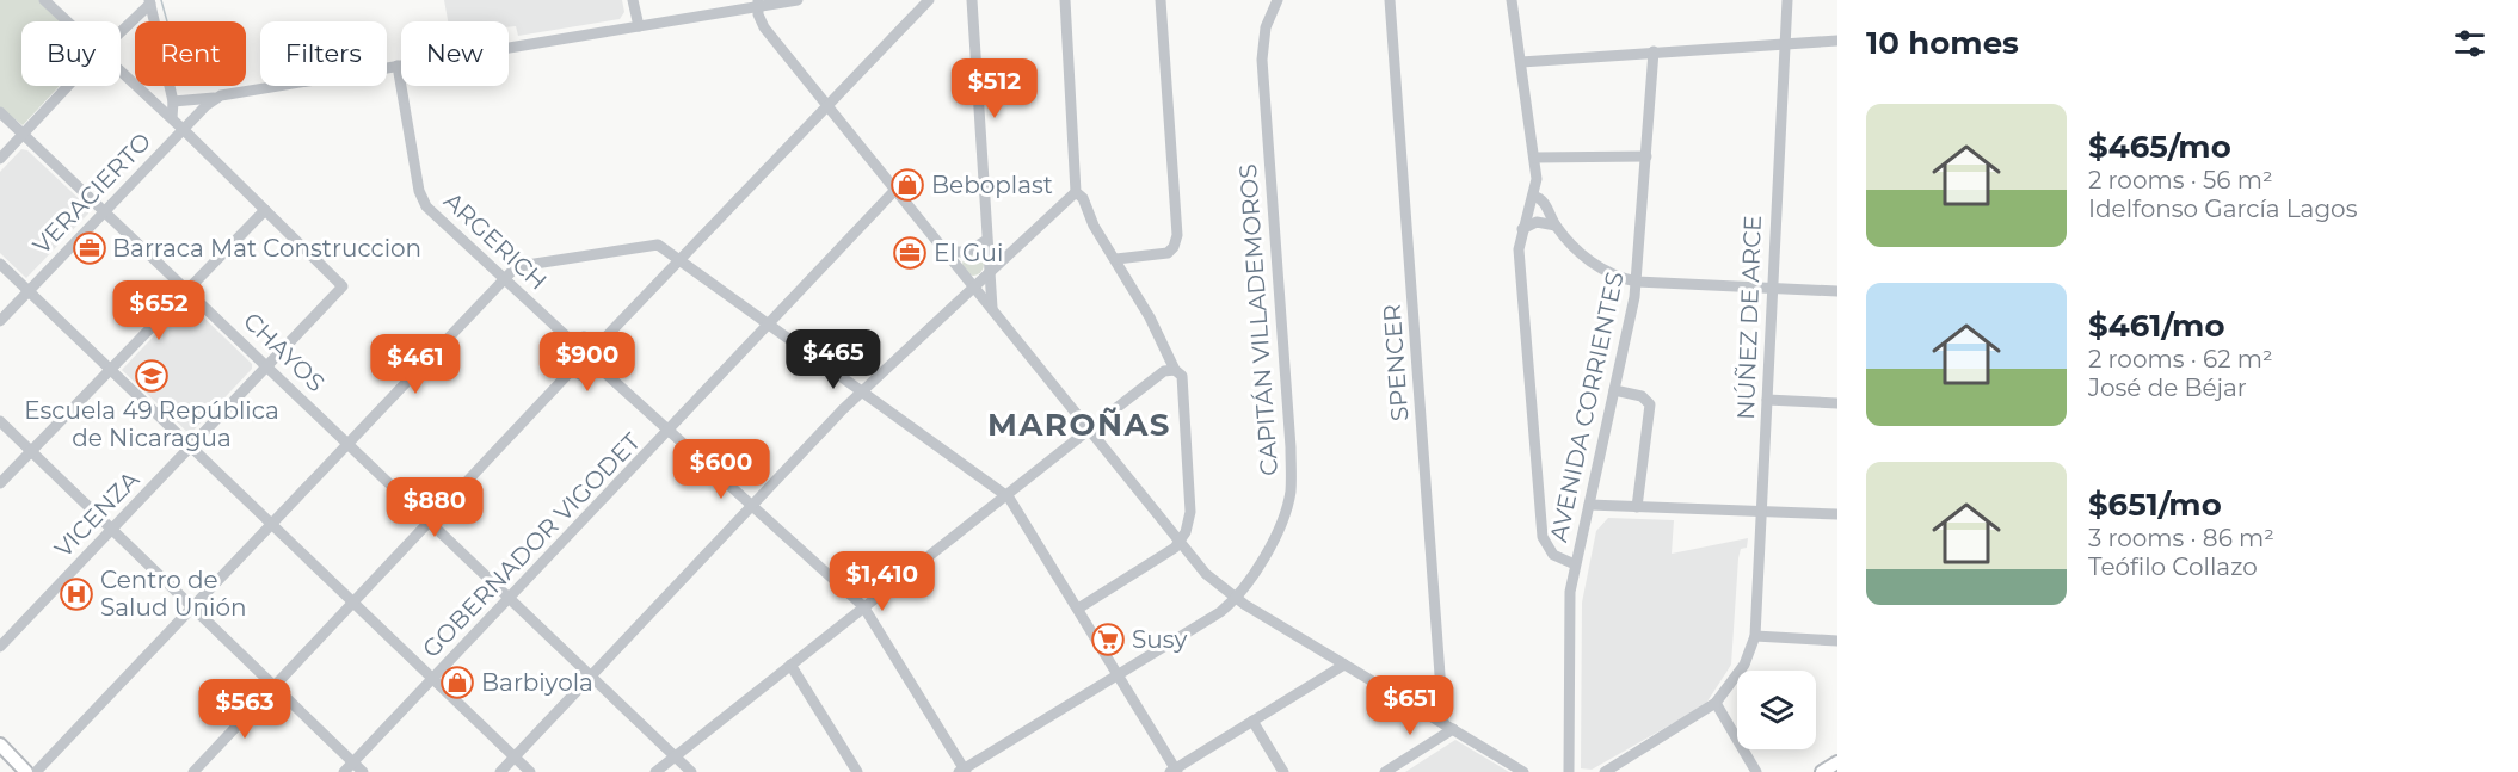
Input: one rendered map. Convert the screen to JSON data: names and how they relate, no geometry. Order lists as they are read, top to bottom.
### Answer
{
  "streets": {
    "street": [
      "VERACIERTO",
      "ARGERICH",
      "NÚÑEZ DE ARCE",
      "CAPITÁN VILLADEMOROS",
      "CHAYOS",
      "SPENCER",
      "AVENIDA CORRIENTES",
      "VICENZA",
      "GOBERNADOR VIGODET"
    ]
  },
  "crossings": [
    ["VERACIERTO", "CHAYOS"],
    ["CHAYOS", "VICENZA"],
    ["CHAYOS", "GOBERNADOR VIGODET"]
  ],
  "districts": ["MAROÑAS"],
  "places": {
    "shop": ["Beboplast", "Barbiyola"],
    "office": ["Barraca Mat Construccion", "El Gui"],
    "school or university": ["Escuela 49 República de Nicaragua"],
    "hospital": ["Centro de Salud Unión"],
    "supermarket": ["Susy"]
  },
  "page": {
    "heading": "10 homes",
    "chip": [
      "Buy",
      "Rent",
      "Filters",
      "New"
    ],
    "price": [
      "$512",
      "$652",
      "$465",
      "$900",
      "$461",
      "$600",
      "$880",
      "$1,410",
      "$651",
      "$563"
    ],
    "list": [
      {
        "name": "$465/mo",
        "note": "2 rooms · 56 m² · Idelfonso García Lagos"
      },
      {
        "name": "$461/mo",
        "note": "2 rooms · 62 m² · José de Béjar"
      },
      {
        "name": "$651/mo",
        "note": "3 rooms · 86 m² · Teófilo Collazo"
      }
    ]
  }
}
